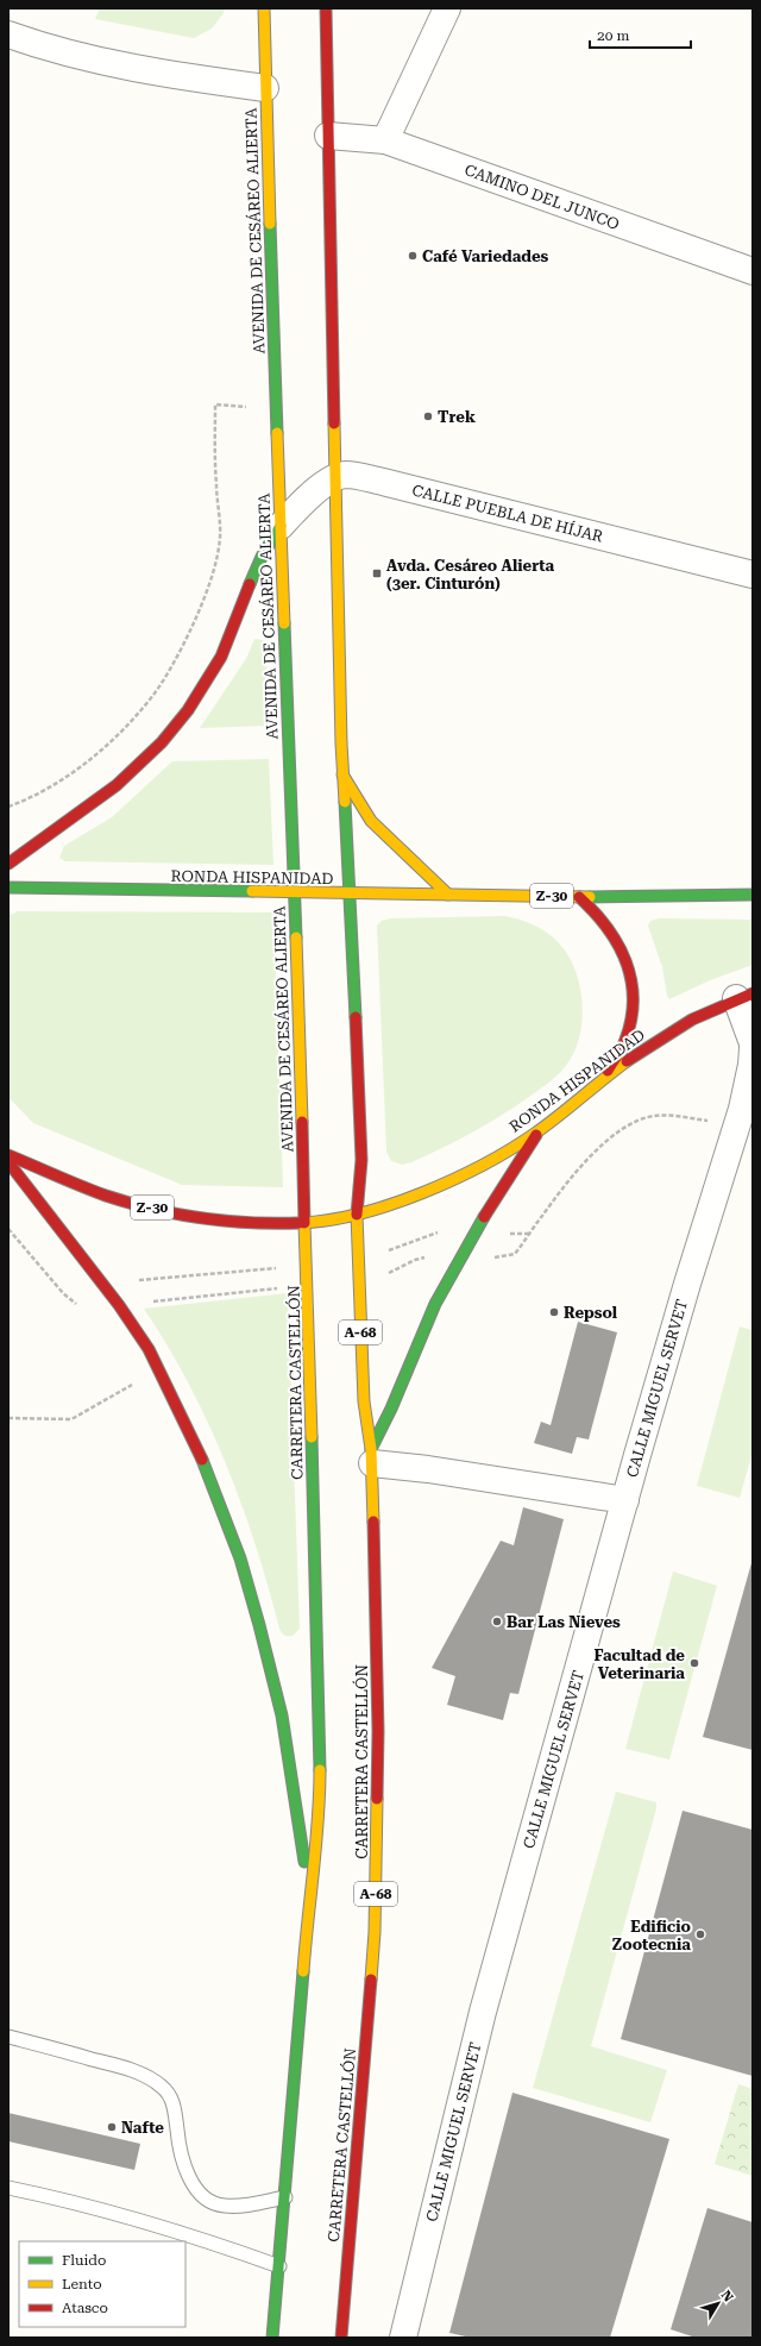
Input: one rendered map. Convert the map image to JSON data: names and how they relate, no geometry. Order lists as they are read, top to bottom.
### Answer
{
  "streets": {
    "main road": [
      "AVENIDA DE CESÁREO ALIERTA",
      "RONDA HISPANIDAD",
      "Z-30",
      "A-68",
      "CARRETERA CASTELLÓN"
    ],
    "street": ["CAMINO DEL JUNCO", "CALLE PUEBLA DE HÍJAR", "CALLE MIGUEL SERVET"]
  },
  "crossings": [
    ["AVENIDA DE CESÁREO ALIERTA", "RONDA HISPANIDAD"],
    ["AVENIDA DE CESÁREO ALIERTA", "CARRETERA CASTELLÓN"],
    ["RONDA HISPANIDAD", "CARRETERA CASTELLÓN"]
  ],
  "places": {
    "other": [
      "Café Variedades",
      "Trek",
      "Repsol",
      "Bar Las Nieves",
      "Facultad de Veterinaria",
      "Edificio Zootecnia",
      "Nafte"
    ],
    "transit": ["Avda. Cesáreo Alierta (3er. Cinturón)"]
  },
  "legend": ["Fluido", "Lento", "Atasco"],
  "scale_bar": "20 m",
  "north": "top right"
}
